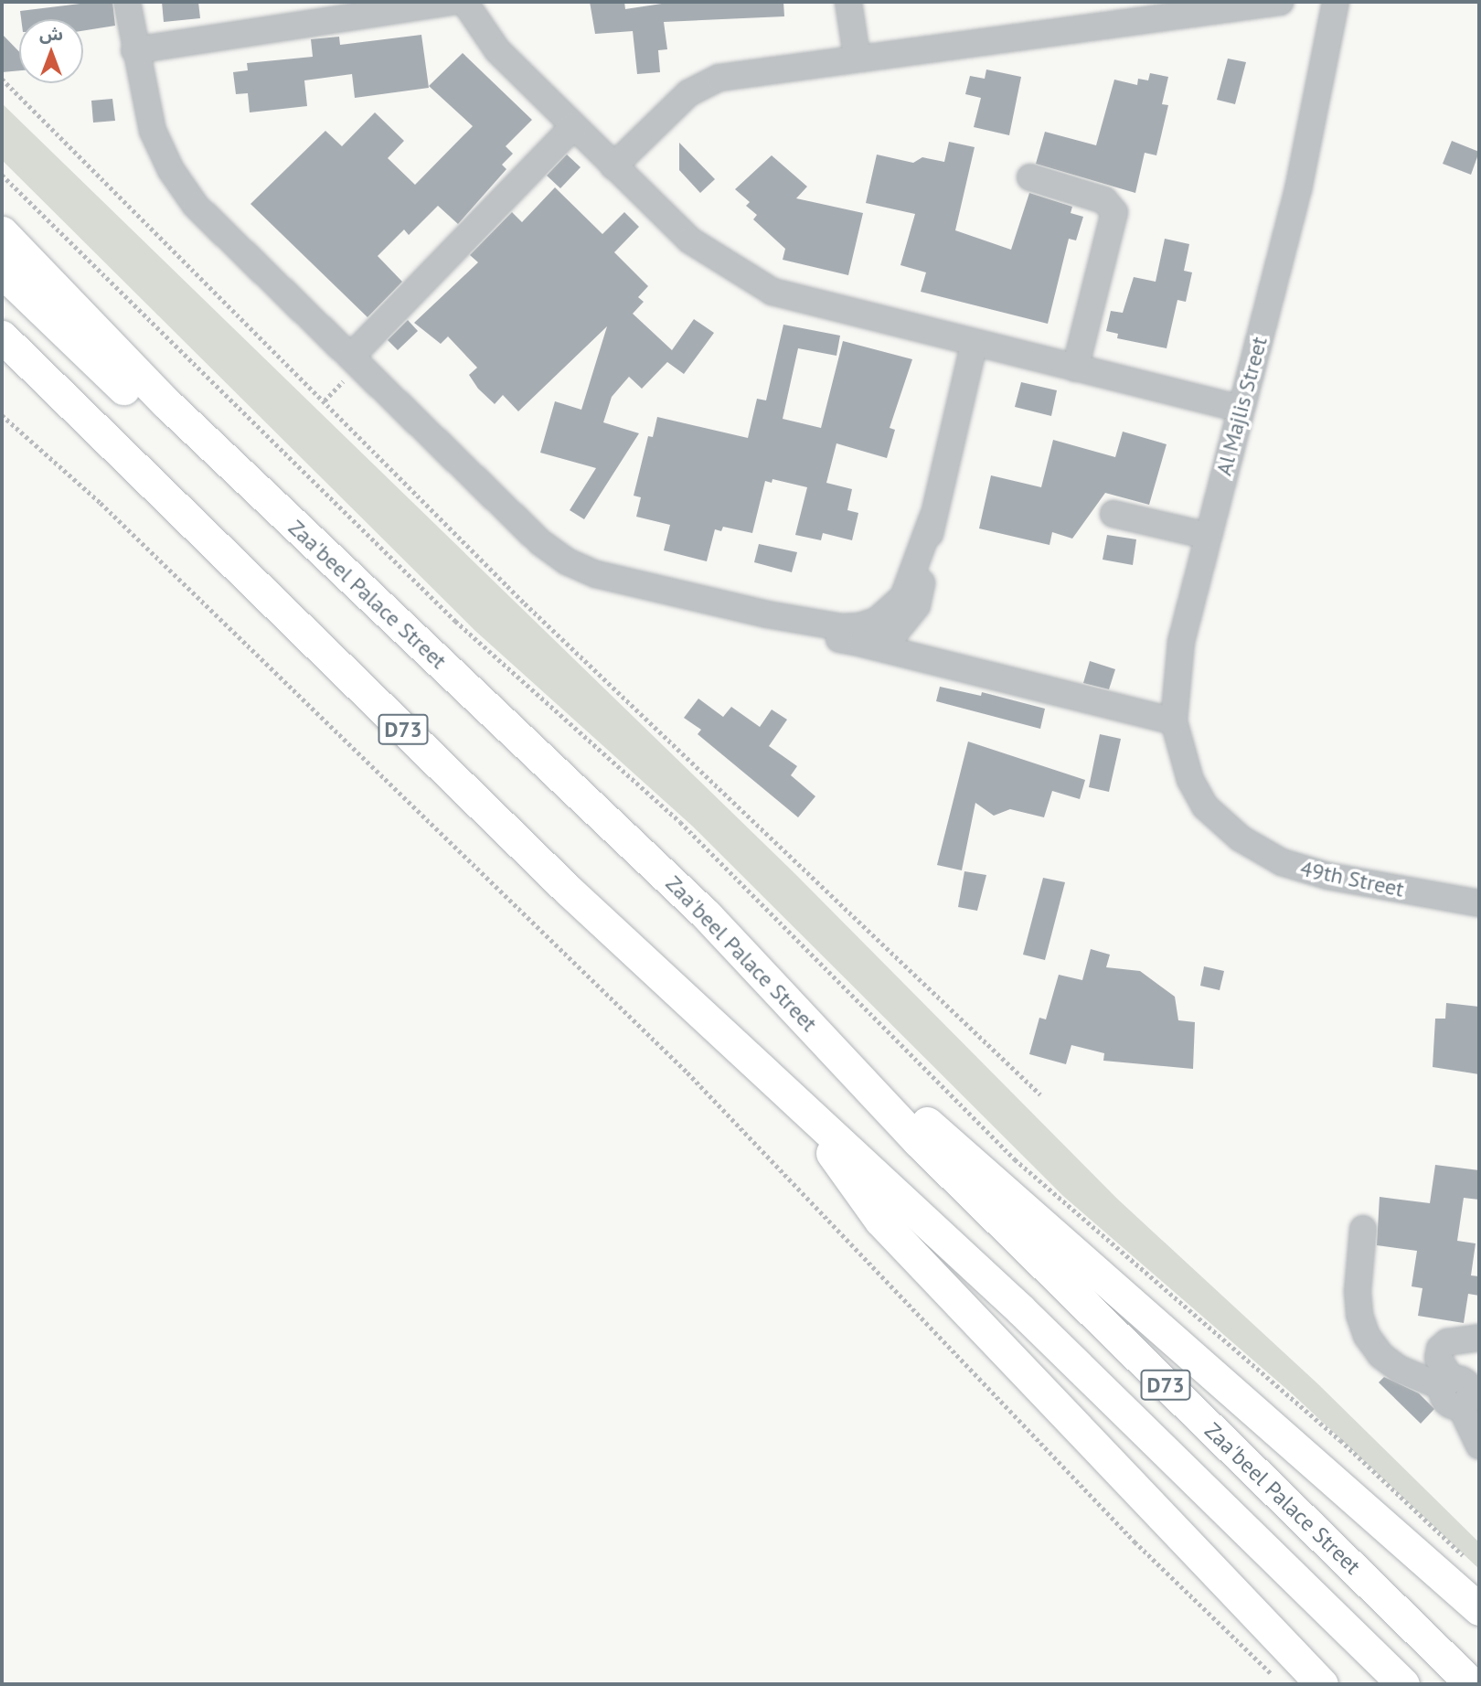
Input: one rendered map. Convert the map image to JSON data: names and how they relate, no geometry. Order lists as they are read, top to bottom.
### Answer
{
  "streets": {
    "main road": ["Zaa'beel Palace Street", "D73"],
    "street": ["Al Majlis Street", "49th Street"]
  },
  "crossings": [
    ["Al Majlis Street", "49th Street"]
  ],
  "north": "top"
}
